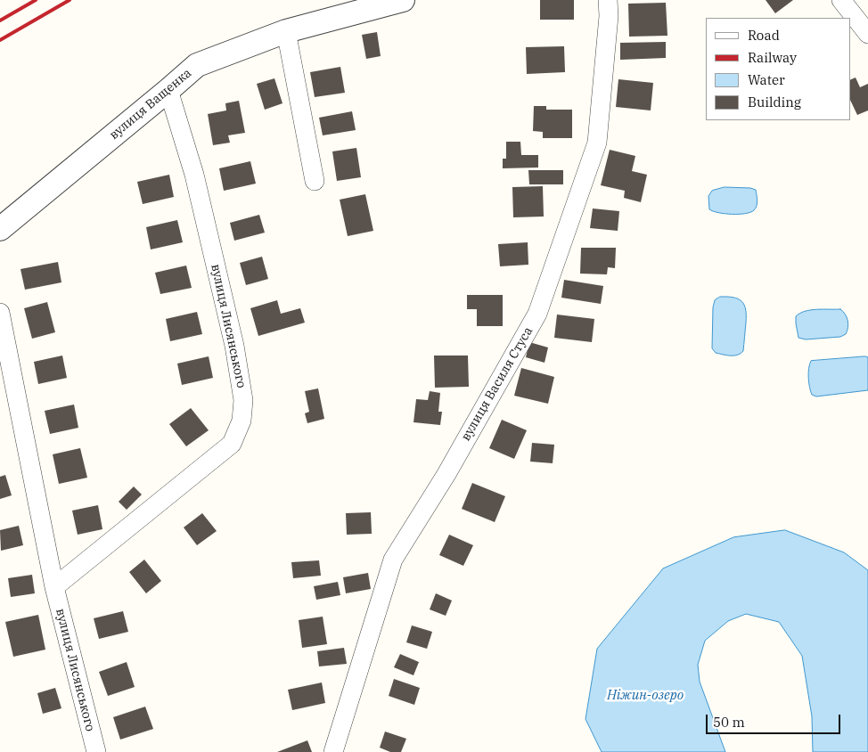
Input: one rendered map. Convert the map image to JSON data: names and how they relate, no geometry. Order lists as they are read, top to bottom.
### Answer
{
  "streets": {
    "street": ["вулиця Ващенка", "вулиця Лисянського", "вулиця Василя Стуса"]
  },
  "crossings": [
    ["вулиця Ващенка", "вулиця Лисянського"]
  ],
  "water": ["Ніжин-озеро"],
  "legend": [
    "Road",
    "Railway",
    "Water",
    "Building"
  ],
  "scale_bar": "50 m"
}
